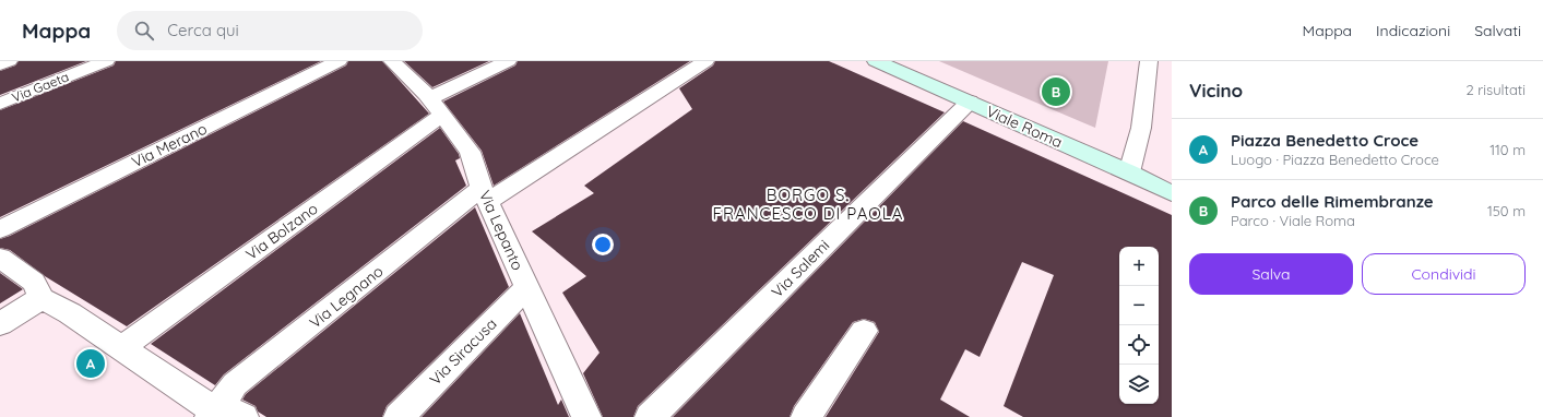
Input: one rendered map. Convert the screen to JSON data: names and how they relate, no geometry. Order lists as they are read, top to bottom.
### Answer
{
  "streets": {
    "main road": ["Viale Roma"],
    "street": [
      "Via Gaeta",
      "Via Merano",
      "Via Lepanto",
      "Via Bolzano",
      "Via Salemi",
      "Via Legnano",
      "Via Siracusa"
    ]
  },
  "crossings": [
    ["Viale Roma", "Via Salemi"],
    ["Via Lepanto", "Via Bolzano"],
    ["Via Lepanto", "Via Legnano"],
    ["Via Lepanto", "Via Siracusa"]
  ],
  "districts": ["BORGO S. FRANCESCO DI PAOLA"],
  "page": {
    "header": "Mappa",
    "search": "Cerca qui",
    "nav": ["Mappa", "Indicazioni", "Salvati"],
    "heading": ["Vicino", "2 risultati"],
    "pins": ["B", "A"],
    "list": [
      {
        "mark": "A",
        "name": "Piazza Benedetto Croce",
        "note": "Luogo · Piazza Benedetto Croce",
        "value": "110 m"
      },
      {
        "mark": "B",
        "name": "Parco delle Rimembranze",
        "note": "Parco · Viale Roma",
        "value": "150 m"
      }
    ],
    "buttons": ["Salva", "Condividi"],
    "map_buttons": ["+", "−"]
  }
}
